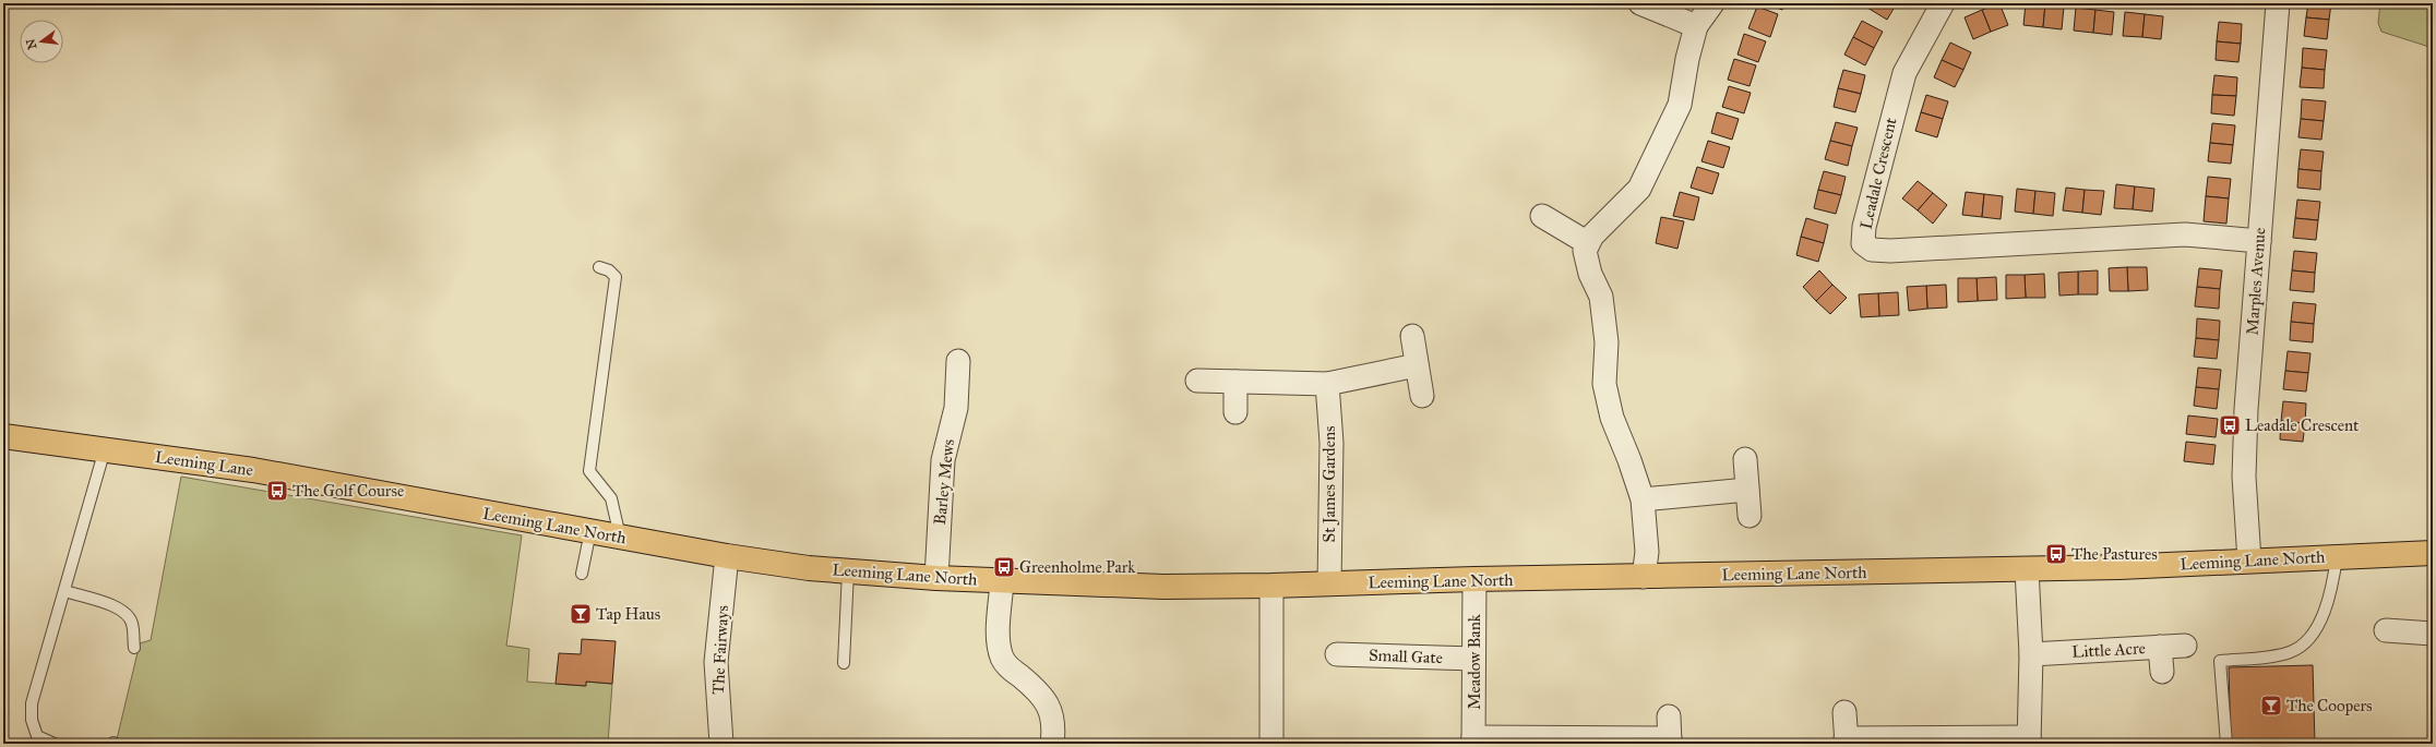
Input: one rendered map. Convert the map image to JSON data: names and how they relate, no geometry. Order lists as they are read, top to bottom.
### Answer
{
  "streets": {
    "highway": ["Leeming Lane", "Leeming Lane North"],
    "street": [
      "Leadale Crescent",
      "Marples Avenue",
      "Barley Mews",
      "St James Gardens",
      "The Fairways",
      "Little Acre",
      "Small Gate",
      "Meadow Bank"
    ]
  },
  "crossings": [
    ["Leadale Crescent", "Marples Avenue"],
    ["Marples Avenue", "Leeming Lane North"],
    ["Leeming Lane", "Leeming Lane North"],
    ["Barley Mews", "Leeming Lane North"],
    ["St James Gardens", "Leeming Lane North"],
    ["Leeming Lane North", "The Fairways"],
    ["Leeming Lane North", "Meadow Bank"],
    ["Small Gate", "Meadow Bank"]
  ],
  "places": {
    "bus stop": [
      "Leadale Crescent",
      "The Golf Course",
      "The Pastures",
      "Greenholme Park"
    ],
    "bar": ["Tap Haus", "The Coopers"]
  },
  "north": "left"
}
